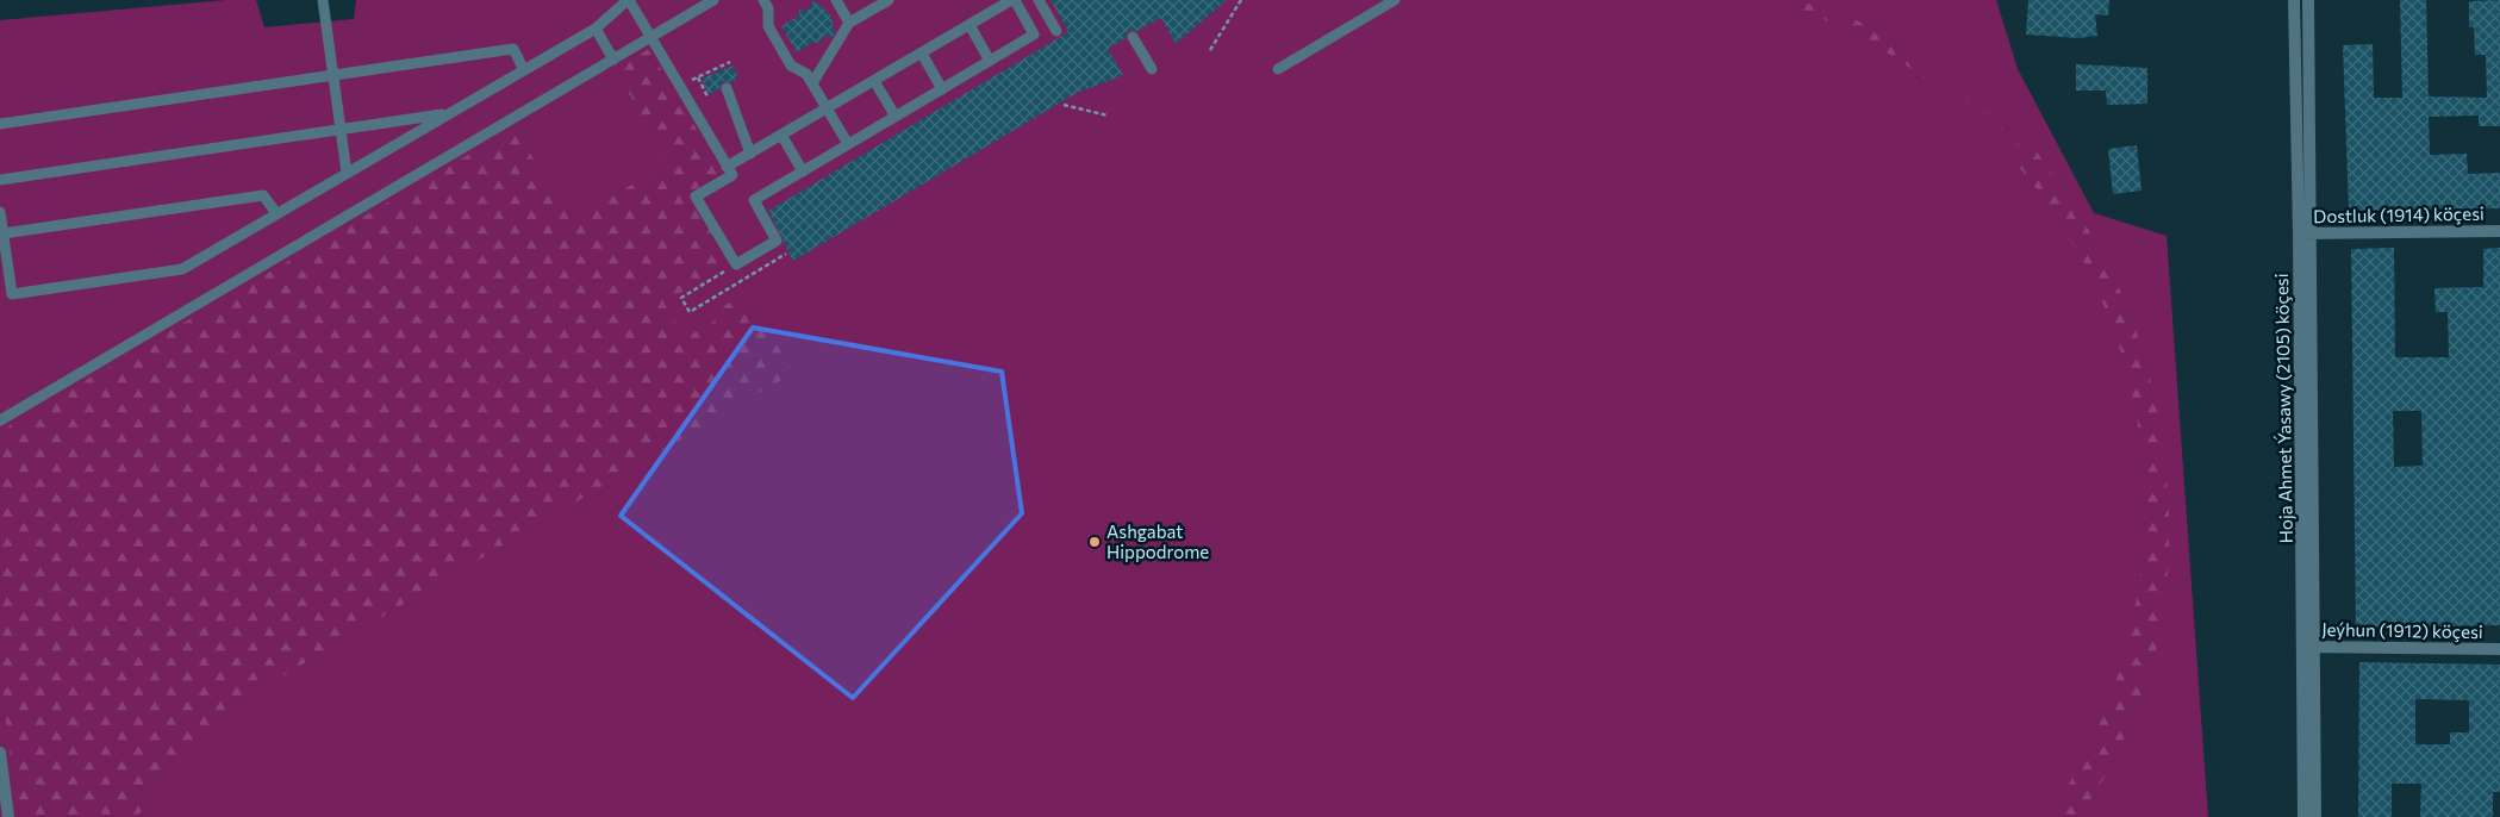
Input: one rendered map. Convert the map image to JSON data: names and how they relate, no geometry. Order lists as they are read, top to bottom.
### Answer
{
  "streets": {
    "street": ["Dostluk (1914) köçesi", "Hoja Ahmet Ýasawy (2105) köçesi", "Jeýhun (1912) köçesi"]
  },
  "crossings": [
    ["Dostluk (1914) köçesi", "Hoja Ahmet Ýasawy (2105) köçesi"],
    ["Hoja Ahmet Ýasawy (2105) köçesi", "Jeýhun (1912) köçesi"]
  ],
  "places": ["Ashgabat Hippodrome"]
}
